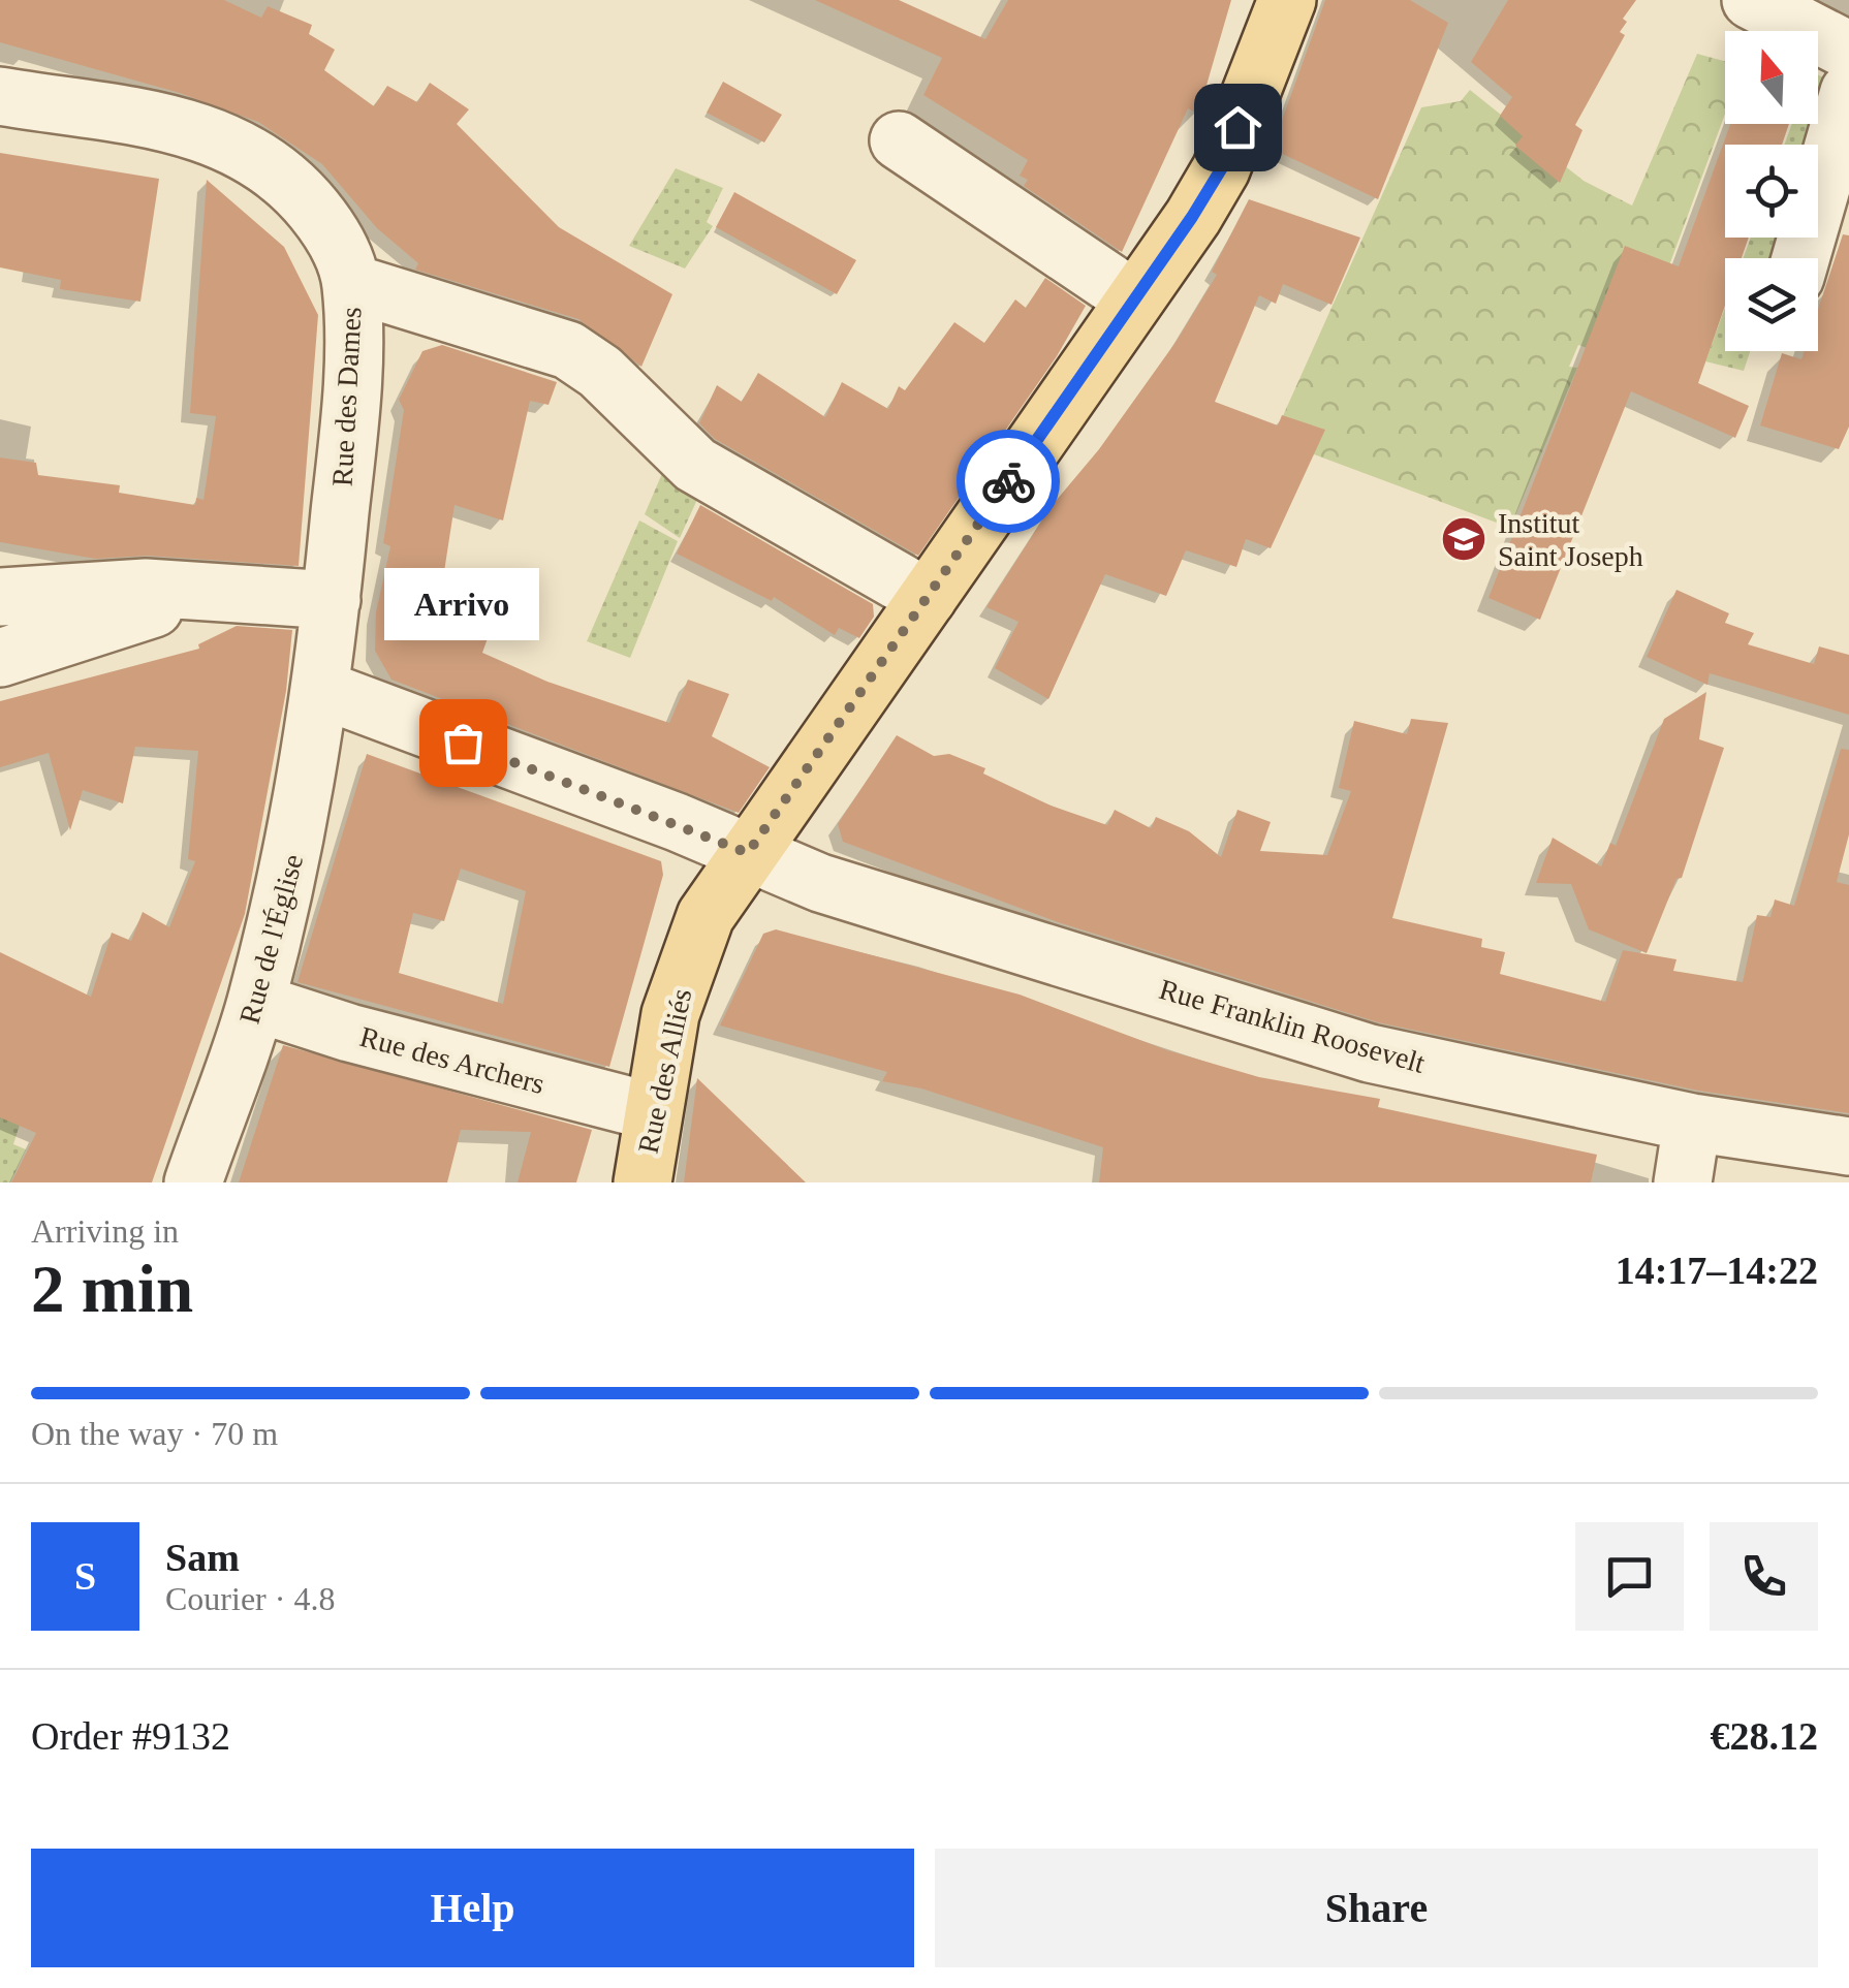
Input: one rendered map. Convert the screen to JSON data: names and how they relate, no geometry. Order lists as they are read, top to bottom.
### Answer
{
  "streets": {
    "main road": ["Rue des Alliés"],
    "street": [
      "Rue des Dames",
      "Rue de l'Église",
      "Rue Franklin Roosevelt",
      "Rue des Archers"
    ]
  },
  "crossings": [
    ["Rue des Dames", "Rue de l'Église"],
    ["Rue des Dames", "Rue Franklin Roosevelt"],
    ["Rue de l'Église", "Rue Franklin Roosevelt"],
    ["Rue de l'Église", "Rue des Archers"],
    ["Rue Franklin Roosevelt", "Rue des Alliés"],
    ["Rue des Archers", "Rue des Alliés"]
  ],
  "places": {
    "school or university": ["Institut Saint Joseph"],
    "other": ["Arrivo"]
  },
  "north": "top",
  "page": {
    "bubble": "Arrivo",
    "heading": ["2 min", "Arriving in", "14:17–14:22"],
    "panel": [
      "Sam",
      "Courier · 4.8",
      "Order #9132",
      "€28.12"
    ],
    "bar": "On the way · 70 m",
    "round": "S",
    "buttons": ["Help", "Share"]
  }
}
